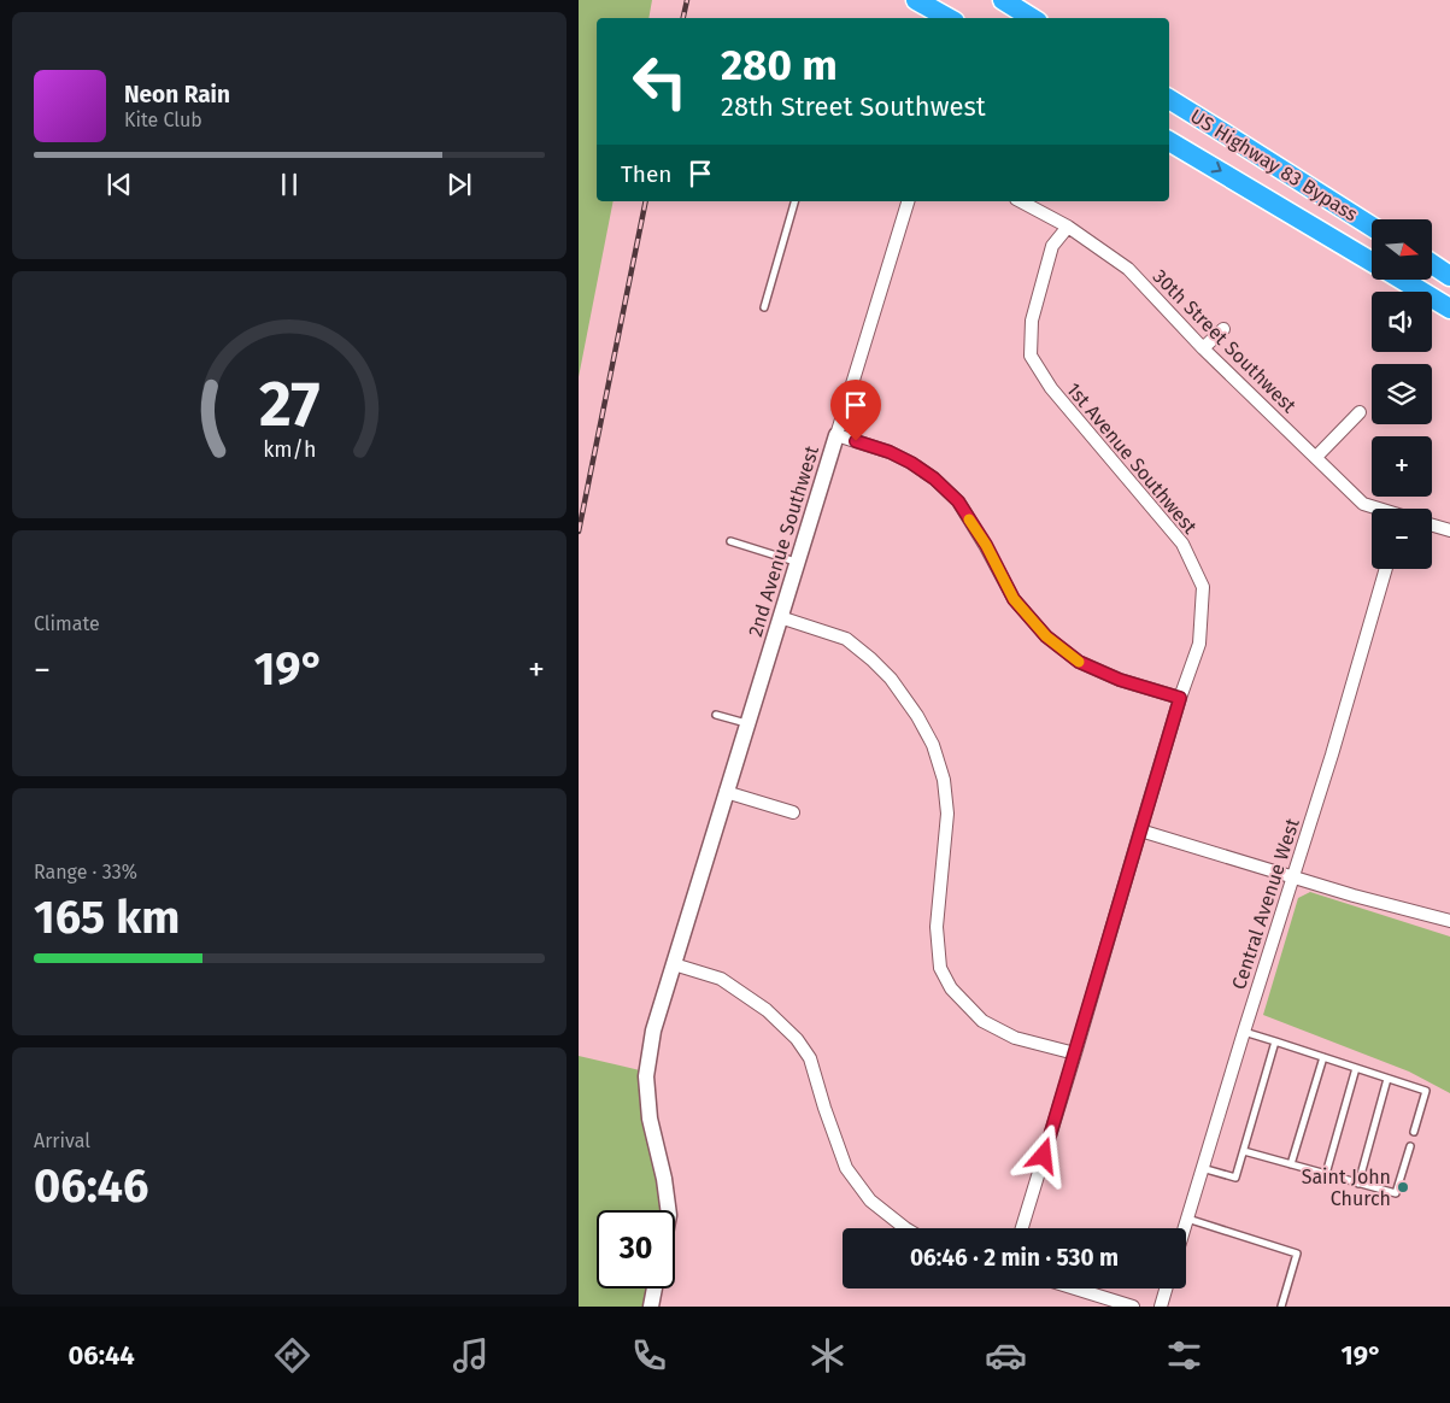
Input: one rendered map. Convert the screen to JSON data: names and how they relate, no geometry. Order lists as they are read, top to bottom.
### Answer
{
  "streets": {
    "highway": ["US Highway 83 Bypass"],
    "street": [
      "30th Street Southwest",
      "1st Avenue Southwest",
      "2nd Avenue Southwest",
      "Central Avenue West"
    ]
  },
  "crossings": [
    ["30th Street Southwest", "1st Avenue Southwest"]
  ],
  "places": ["Saint John Church"],
  "north": "right",
  "page": {
    "turn": ["280 m", "28th Street Southwest"],
    "song": ["Neon Rain", "Kite Club"],
    "then": "Then",
    "map_buttons": ["+", "−"],
    "tile": [
      "Climate",
      ["Range · 33%", "165 km"],
      ["Arrival", "06:46"]
    ],
    "heat": ["−", "19°", "+"],
    "limit": "30",
    "trip": "06:46 · 2 min · 530 m",
    "tabs": ["06:44", "19°"],
    "gauge": ["27", "km/h"]
  }
}
